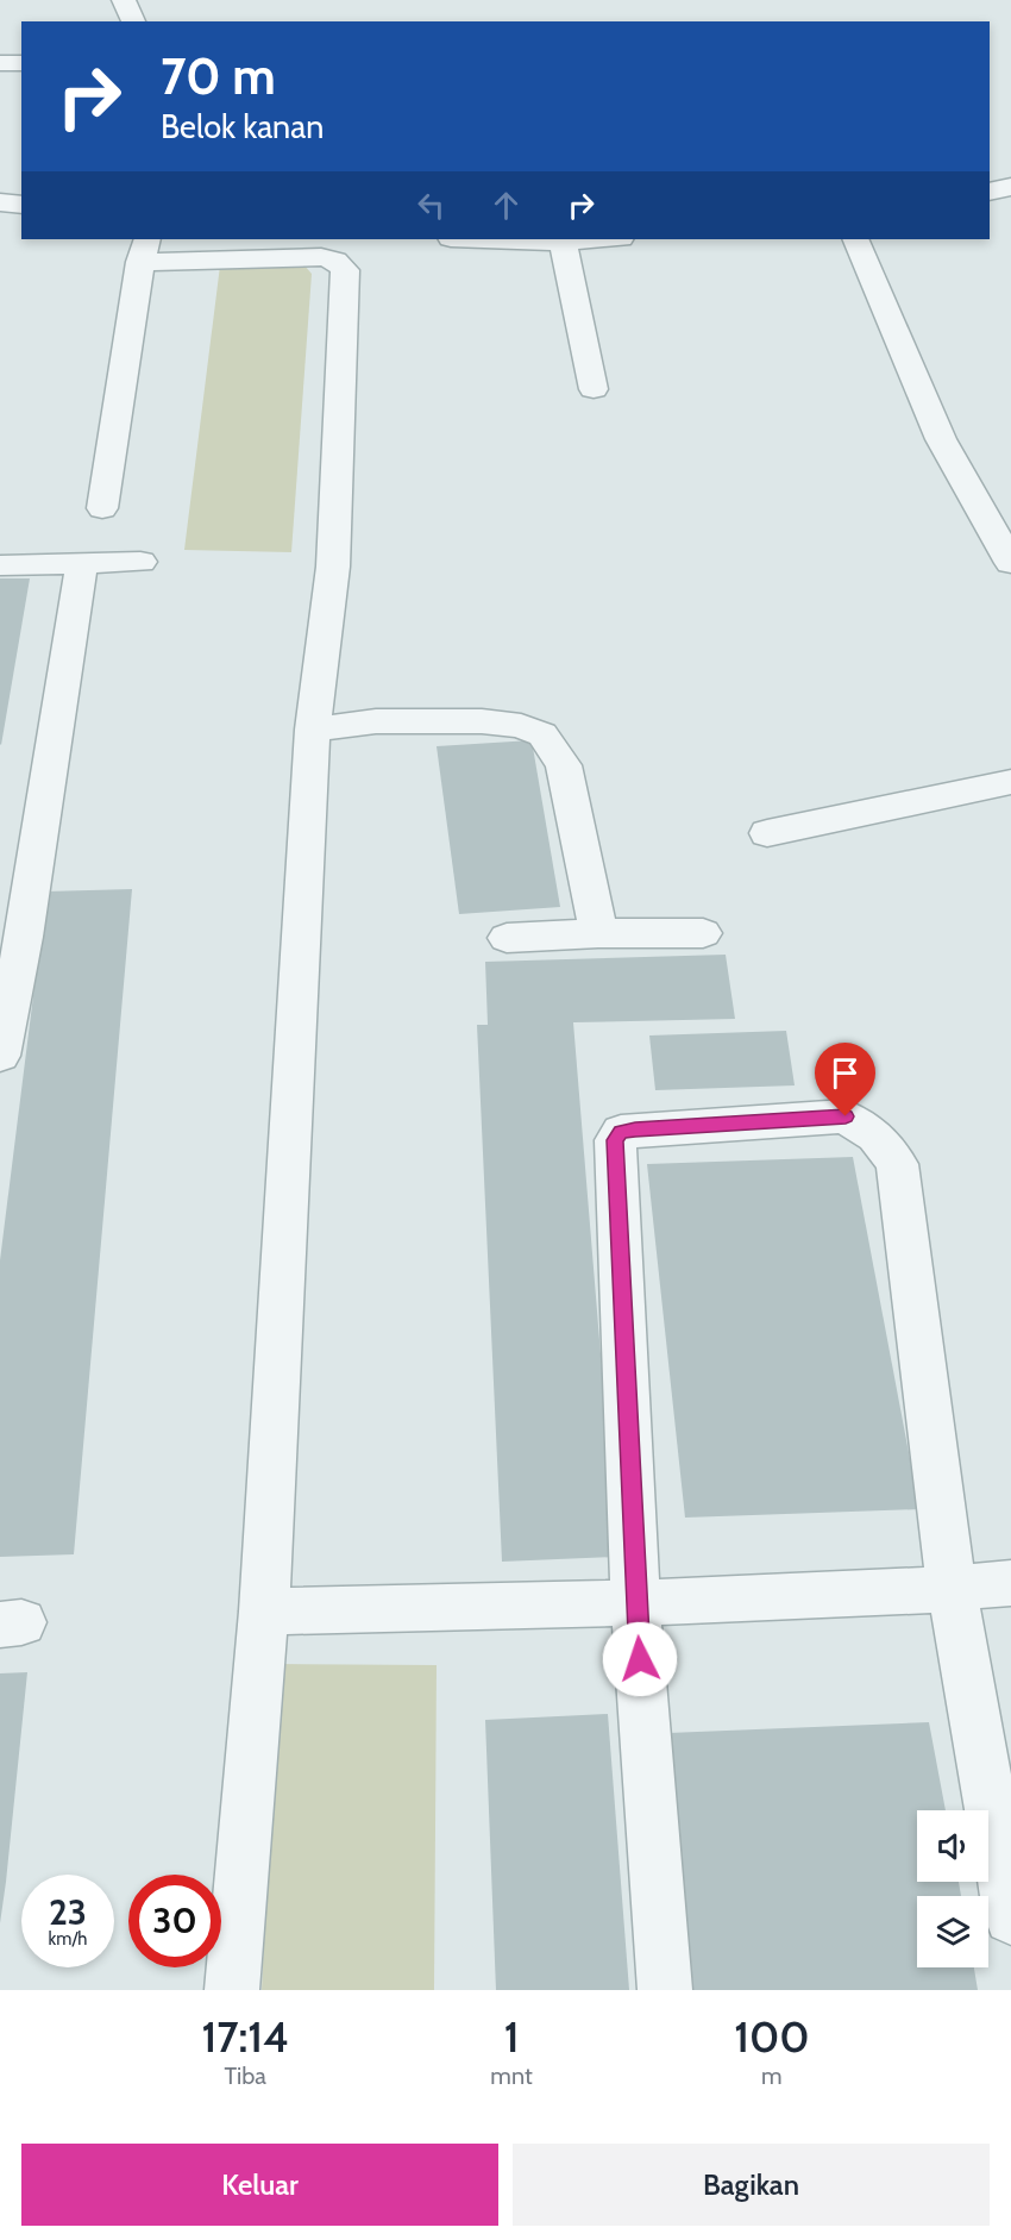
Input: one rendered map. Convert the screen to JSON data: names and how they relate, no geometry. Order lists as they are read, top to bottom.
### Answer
{
  "page": {
    "turn": ["70 m", "Belok kanan"],
    "speed": "23 km/h",
    "limit": "30",
    "eta": [
      "17:14",
      "Tiba",
      "1",
      "mnt",
      "100",
      "m"
    ],
    "buttons": ["Keluar", "Bagikan"]
  }
}
